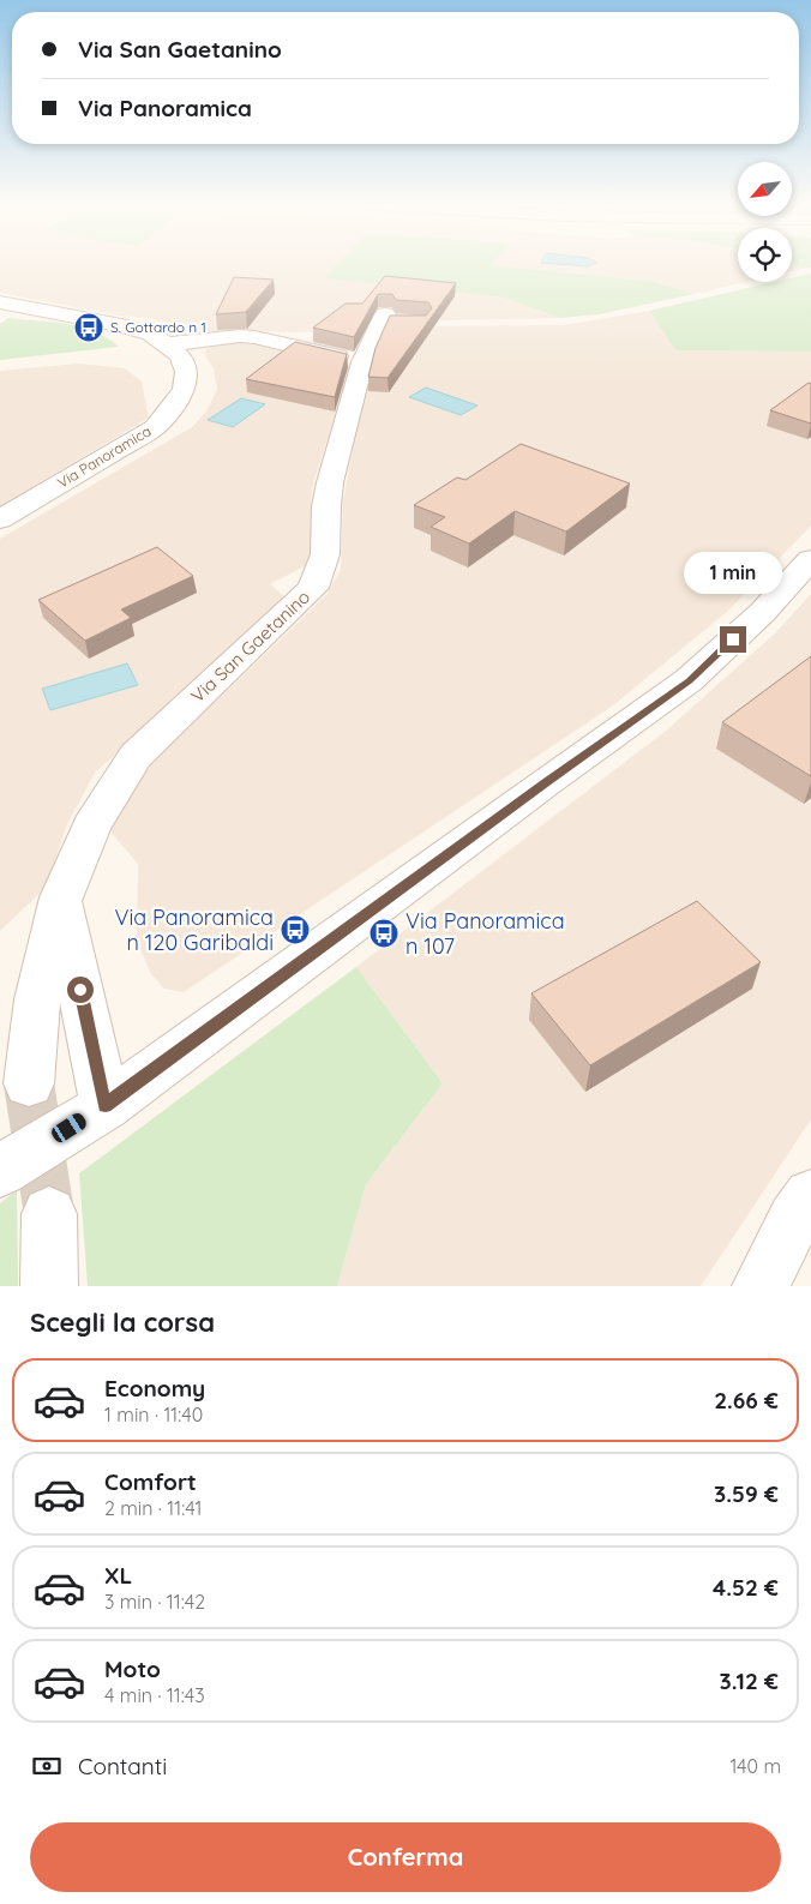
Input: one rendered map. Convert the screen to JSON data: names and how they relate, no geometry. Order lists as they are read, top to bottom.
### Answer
{
  "streets": {
    "street": ["Via Panoramica", "Via San Gaetanino"]
  },
  "places": {
    "bus stop": ["S. Gottardo n 1", "Via Panoramica n 120 Garibaldi", "Via Panoramica n 107"]
  },
  "north": "bottom left",
  "page": {
    "banner": ["Via San Gaetanino", "Via Panoramica"],
    "bubble": "1 min",
    "heading": "Scegli la corsa",
    "list": [
      {
        "name": "Economy",
        "note": "1 min · 11:40",
        "value": "2.66 €"
      },
      {
        "name": "Comfort",
        "note": "2 min · 11:41",
        "value": "3.59 €"
      },
      {
        "name": "XL",
        "note": "3 min · 11:42",
        "value": "4.52 €"
      },
      {
        "name": "Moto",
        "note": "4 min · 11:43",
        "value": "3.12 €"
      }
    ],
    "pay": ["Contanti", "140 m"],
    "buttons": "Conferma"
  }
}
